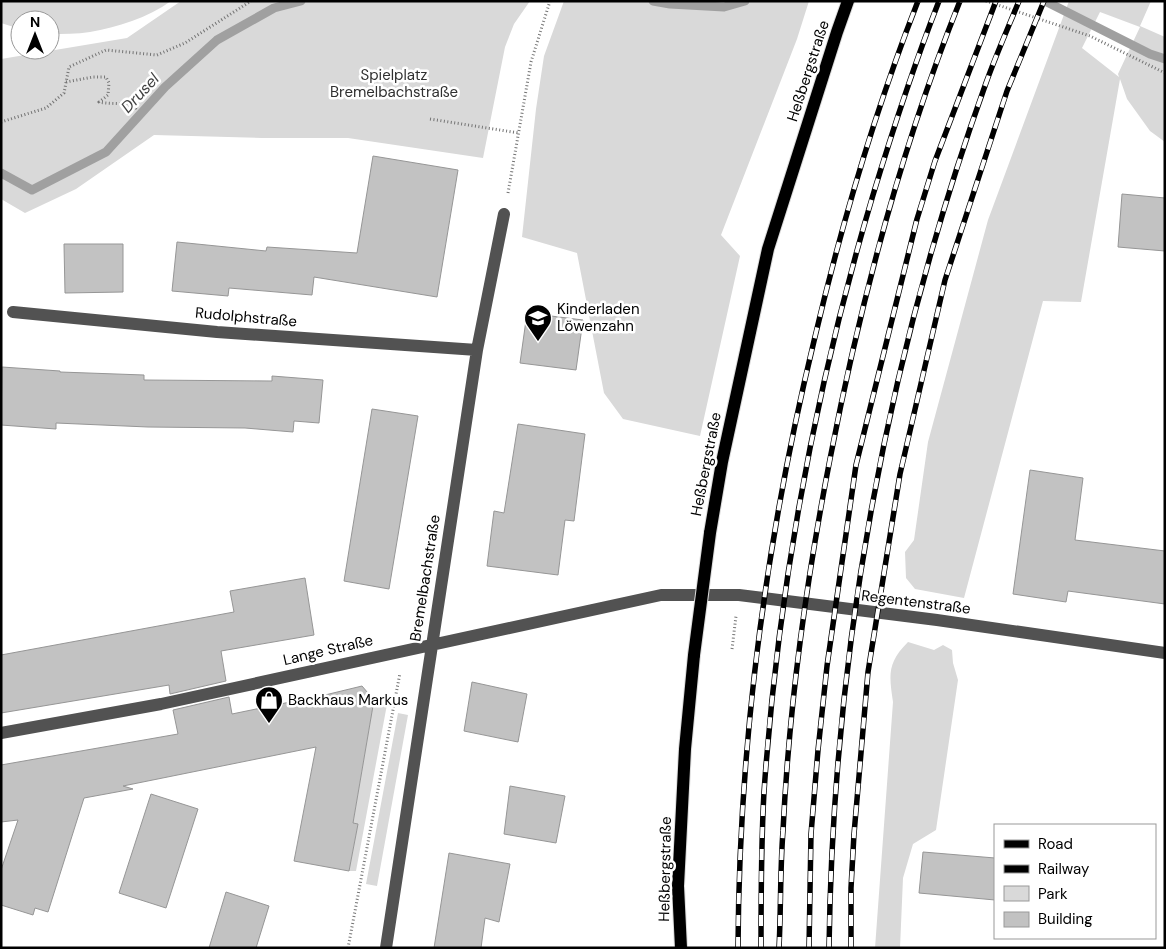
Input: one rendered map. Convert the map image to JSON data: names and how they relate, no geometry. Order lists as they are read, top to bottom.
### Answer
{
  "streets": {
    "main road": ["Heßbergstraße"],
    "street": [
      "Rudolphstraße",
      "Bremelbachstraße",
      "Regentenstraße",
      "Lange Straße"
    ]
  },
  "crossings": [
    ["Rudolphstraße", "Bremelbachstraße"],
    ["Bremelbachstraße", "Lange Straße"],
    ["Regentenstraße", "Lange Straße"]
  ],
  "water": ["Drusel"],
  "parks": ["Spielplatz Bremelbachstraße"],
  "places": {
    "school or university": ["Kinderladen Löwenzahn"],
    "shop": ["Backhaus Markus"]
  },
  "legend": [
    "Road",
    "Railway",
    "Park",
    "Building"
  ],
  "north": "top"
}
